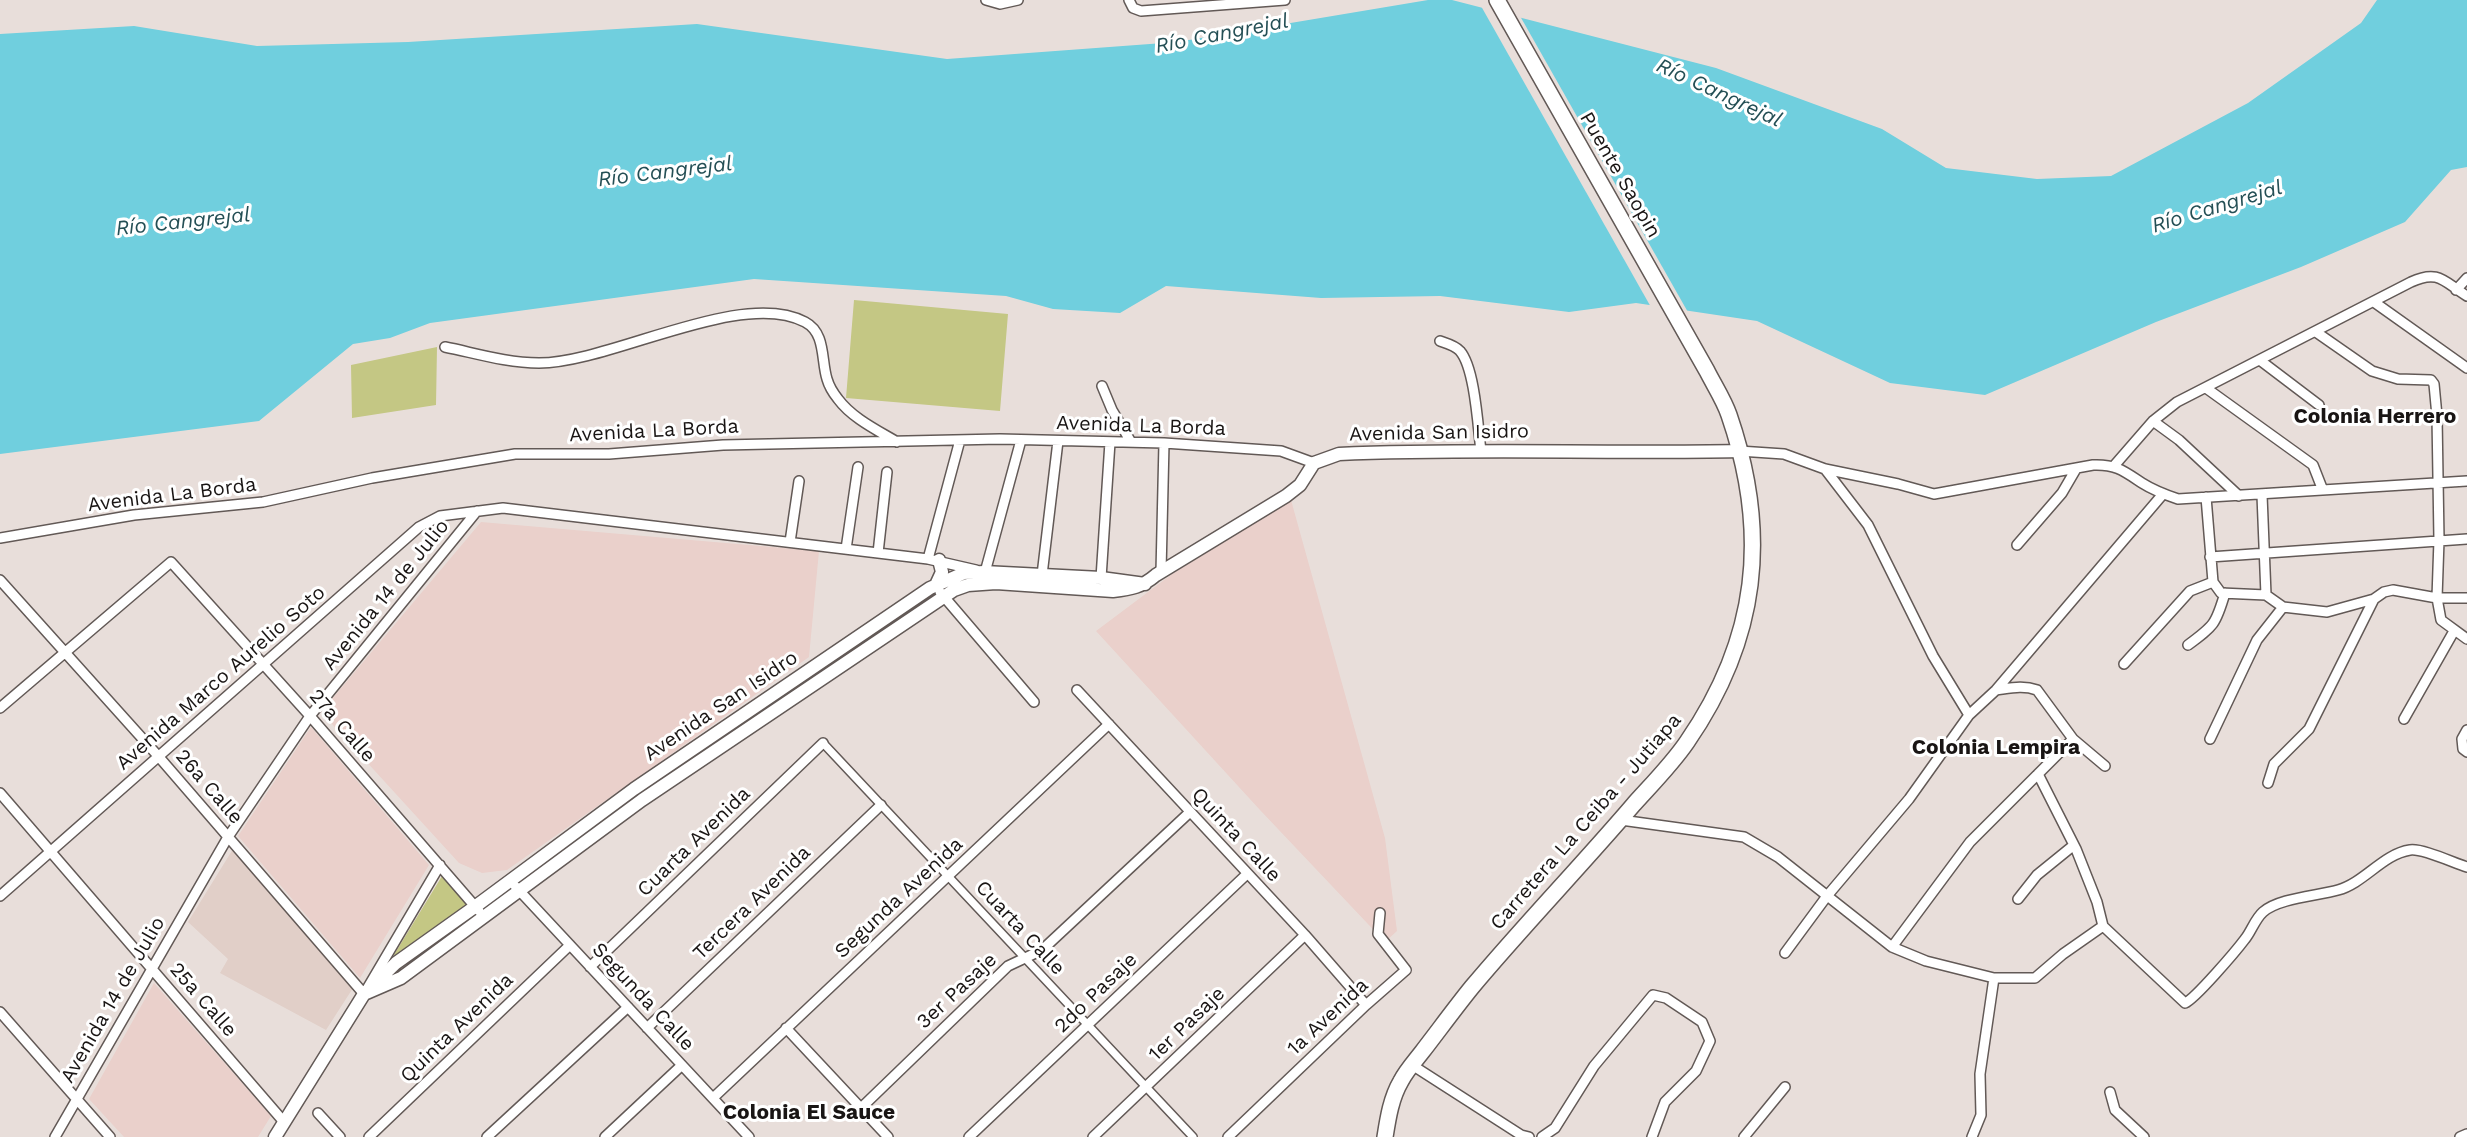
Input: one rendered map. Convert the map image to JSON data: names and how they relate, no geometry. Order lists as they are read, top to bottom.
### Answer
{
  "streets": {
    "main road": ["Puente Saopin", "Carretera La Ceiba - Jutiapa"],
    "street": [
      "Avenida La Borda",
      "Avenida San Isidro",
      "Avenida 14 de Julio",
      "Avenida Marco Aurelio Soto",
      "27a Calle",
      "26a Calle",
      "Quinta Calle",
      "Cuarta Avenida",
      "Segunda Avenida",
      "Tercera Avenida",
      "Cuarta Calle",
      "3er Pasaje",
      "2do Pasaje",
      "Segunda Calle",
      "25a Calle",
      "1a Avenida",
      "1er Pasaje",
      "Quinta Avenida"
    ]
  },
  "crossings": [
    ["Puente Saopin", "Carretera La Ceiba - Jutiapa"],
    ["Avenida La Borda", "Avenida San Isidro"],
    ["Avenida San Isidro", "27a Calle"],
    ["Avenida San Isidro", "26a Calle"],
    ["Avenida San Isidro", "Carretera La Ceiba - Jutiapa"],
    ["Avenida San Isidro", "Segunda Calle"],
    ["Avenida San Isidro", "25a Calle"],
    ["Avenida 14 de Julio", "Avenida Marco Aurelio Soto"],
    ["Avenida 14 de Julio", "27a Calle"],
    ["Avenida 14 de Julio", "26a Calle"],
    ["Avenida 14 de Julio", "25a Calle"],
    ["Avenida Marco Aurelio Soto", "27a Calle"],
    ["Avenida Marco Aurelio Soto", "26a Calle"],
    ["Avenida Marco Aurelio Soto", "25a Calle"],
    ["27a Calle", "26a Calle"],
    ["Quinta Calle", "Segunda Avenida"],
    ["Quinta Calle", "3er Pasaje"],
    ["Quinta Calle", "2do Pasaje"],
    ["Quinta Calle", "1a Avenida"],
    ["Quinta Calle", "1er Pasaje"],
    ["Cuarta Avenida", "Cuarta Calle"],
    ["Cuarta Avenida", "Segunda Calle"],
    ["Segunda Avenida", "Cuarta Calle"],
    ["Segunda Avenida", "Segunda Calle"],
    ["Tercera Avenida", "Cuarta Calle"],
    ["Tercera Avenida", "Segunda Calle"],
    ["Cuarta Calle", "3er Pasaje"],
    ["Cuarta Calle", "2do Pasaje"],
    ["Cuarta Calle", "1er Pasaje"],
    ["Segunda Calle", "Quinta Avenida"]
  ],
  "districts": ["Colonia Herrero", "Colonia Lempira", "Colonia El Sauce"],
  "water": ["Río Cangrejal"]
}
